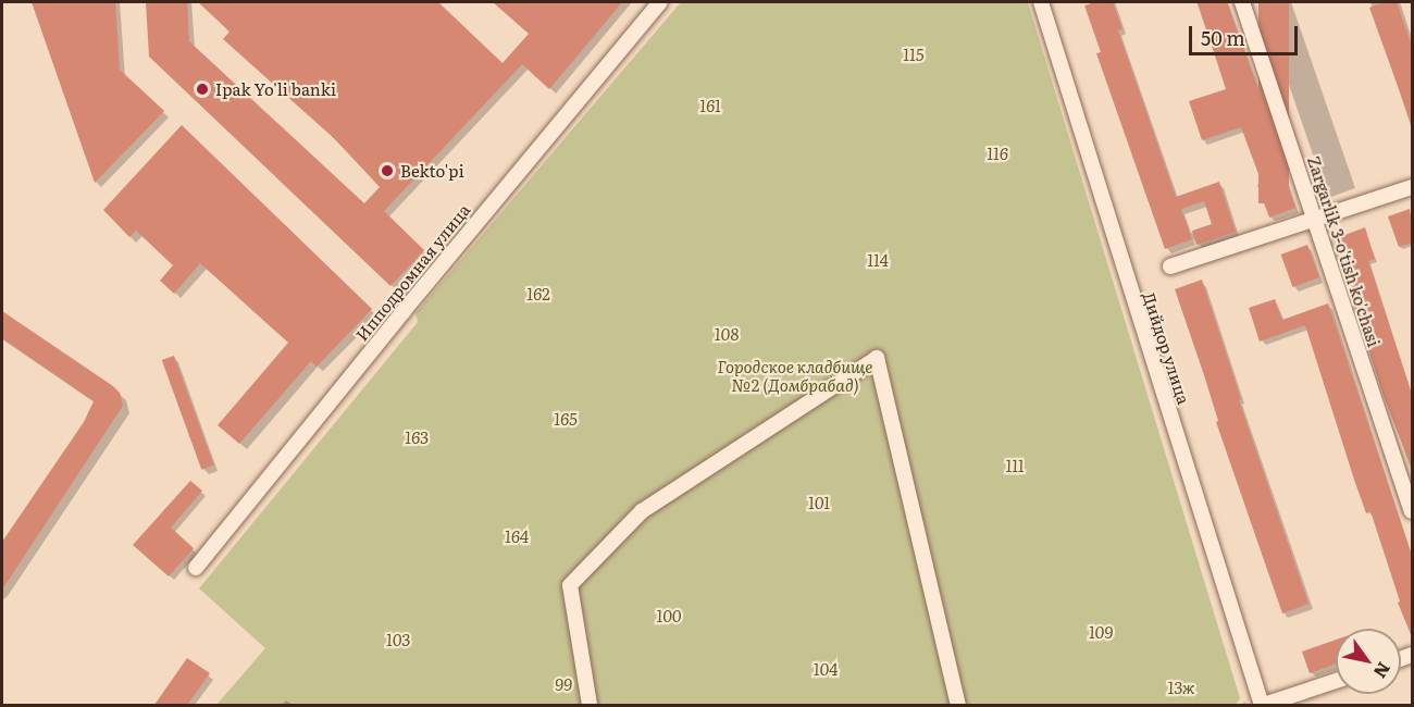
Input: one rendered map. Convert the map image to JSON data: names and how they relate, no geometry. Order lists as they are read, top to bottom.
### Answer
{
  "streets": {
    "street": ["Zargarlik 3-o'tish ko'chasi", "Ипподромная улица", "Дийдор улица"]
  },
  "parks": [
    "115",
    "161",
    "116",
    "114",
    "162",
    "108",
    "Городское кладбище №2 (Домбрабад)",
    "165",
    "163",
    "111",
    "101",
    "164",
    "100",
    "109",
    "103",
    "104",
    "99",
    "13ж"
  ],
  "places": ["Ipak Yo'li banki", "Bekto'pi"],
  "scale_bar": "50 m",
  "north": "bottom right"
}
